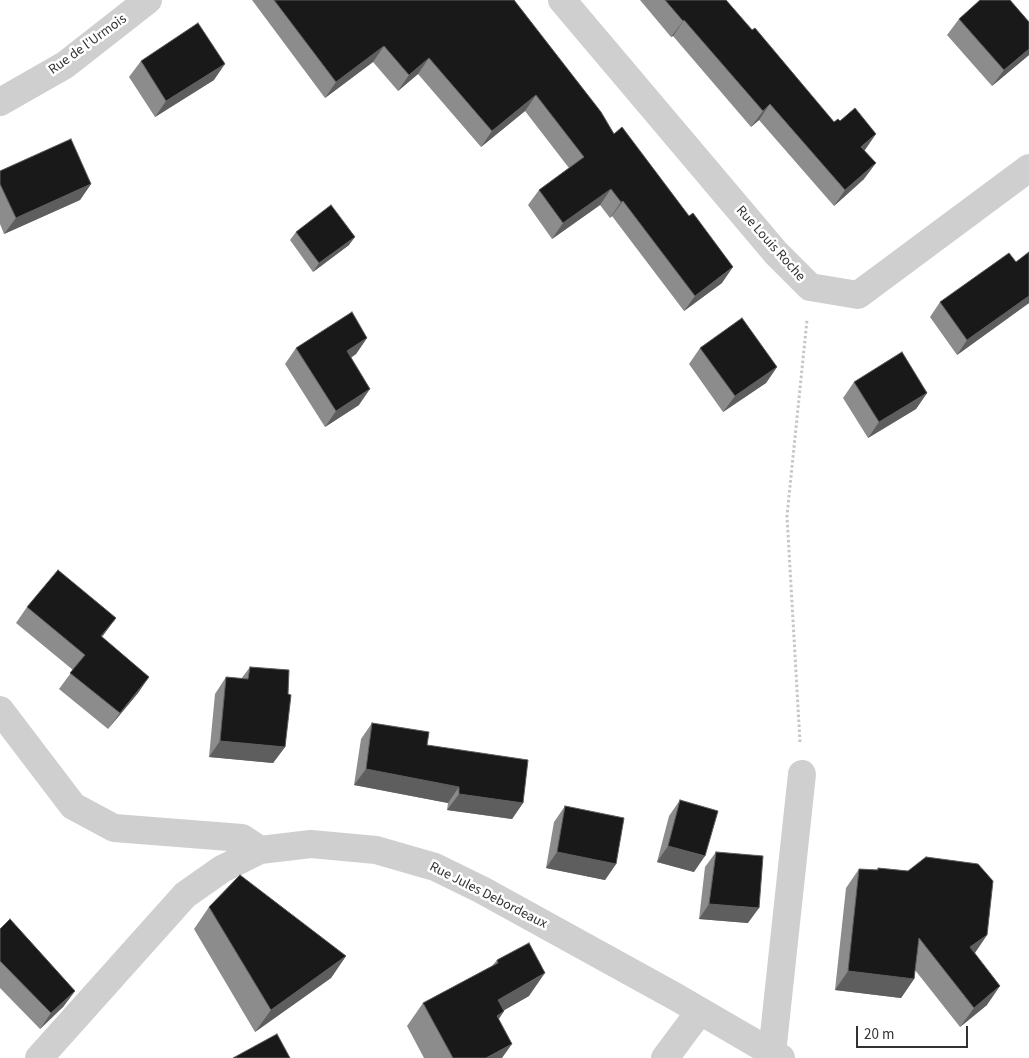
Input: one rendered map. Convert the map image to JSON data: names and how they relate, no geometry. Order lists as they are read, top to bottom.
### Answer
{
  "streets": {
    "street": ["Rue de l'Urmois", "Rue Louis Roche", "Rue Jules Debordeaux"]
  },
  "scale_bar": "20 m"
}
